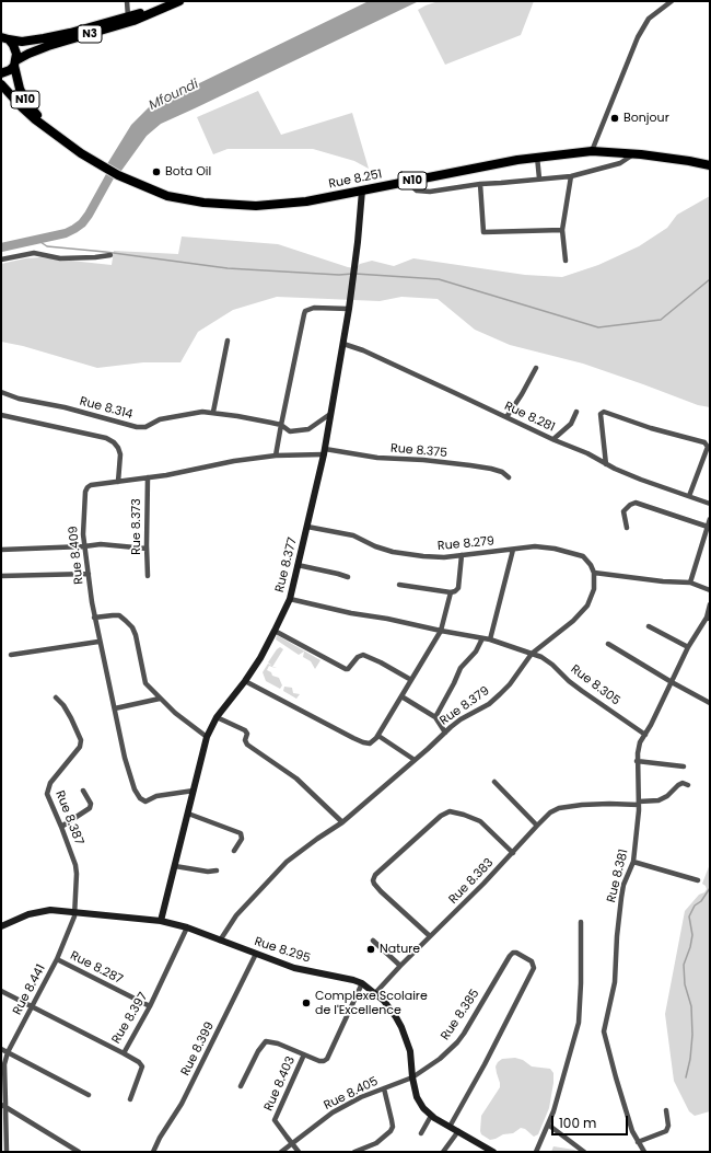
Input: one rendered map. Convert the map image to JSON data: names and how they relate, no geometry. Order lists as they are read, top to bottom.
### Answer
{
  "streets": {
    "highway": ["N3", "N10", "Rue 8.251"],
    "street": [
      "Rue 8.314",
      "Rue 8.281",
      "Rue 8.375",
      "Rue 8.373",
      "Rue 8.279",
      "Rue 8.409",
      "Rue 8.377",
      "Rue 8.305",
      "Rue 8.379",
      "Rue 8.387",
      "Rue 8.381",
      "Rue 8.383",
      "Rue 8.295",
      "Rue 8.287",
      "Rue 8.441",
      "Rue 8.385",
      "Rue 8.397",
      "Rue 8.399",
      "Rue 8.403",
      "Rue 8.405"
    ]
  },
  "crossings": [
    ["N3", "Rue 8.251"],
    ["Rue 8.251", "Rue 8.377"],
    ["Rue 8.314", "Rue 8.377"],
    ["Rue 8.281", "Rue 8.377"],
    ["Rue 8.375", "Rue 8.409"],
    ["Rue 8.375", "Rue 8.377"],
    ["Rue 8.373", "Rue 8.409"],
    ["Rue 8.279", "Rue 8.377"],
    ["Rue 8.279", "Rue 8.379"],
    ["Rue 8.409", "Rue 8.377"],
    ["Rue 8.377", "Rue 8.305"],
    ["Rue 8.377", "Rue 8.295"],
    ["Rue 8.305", "Rue 8.379"],
    ["Rue 8.305", "Rue 8.381"],
    ["Rue 8.379", "Rue 8.295"],
    ["Rue 8.387", "Rue 8.295"],
    ["Rue 8.387", "Rue 8.441"],
    ["Rue 8.381", "Rue 8.383"],
    ["Rue 8.383", "Rue 8.295"],
    ["Rue 8.295", "Rue 8.441"],
    ["Rue 8.295", "Rue 8.385"],
    ["Rue 8.295", "Rue 8.397"],
    ["Rue 8.295", "Rue 8.399"],
    ["Rue 8.295", "Rue 8.405"],
    ["Rue 8.287", "Rue 8.441"],
    ["Rue 8.287", "Rue 8.397"],
    ["Rue 8.441", "Rue 8.397"],
    ["Rue 8.385", "Rue 8.405"],
    ["Rue 8.403", "Rue 8.405"]
  ],
  "water": ["Mfoundi"],
  "places": [
    "Bonjour",
    "Bota Oil",
    "Nature",
    "Complexe Scolaire de l'Excellence"
  ],
  "scale_bar": "100 m"
}
